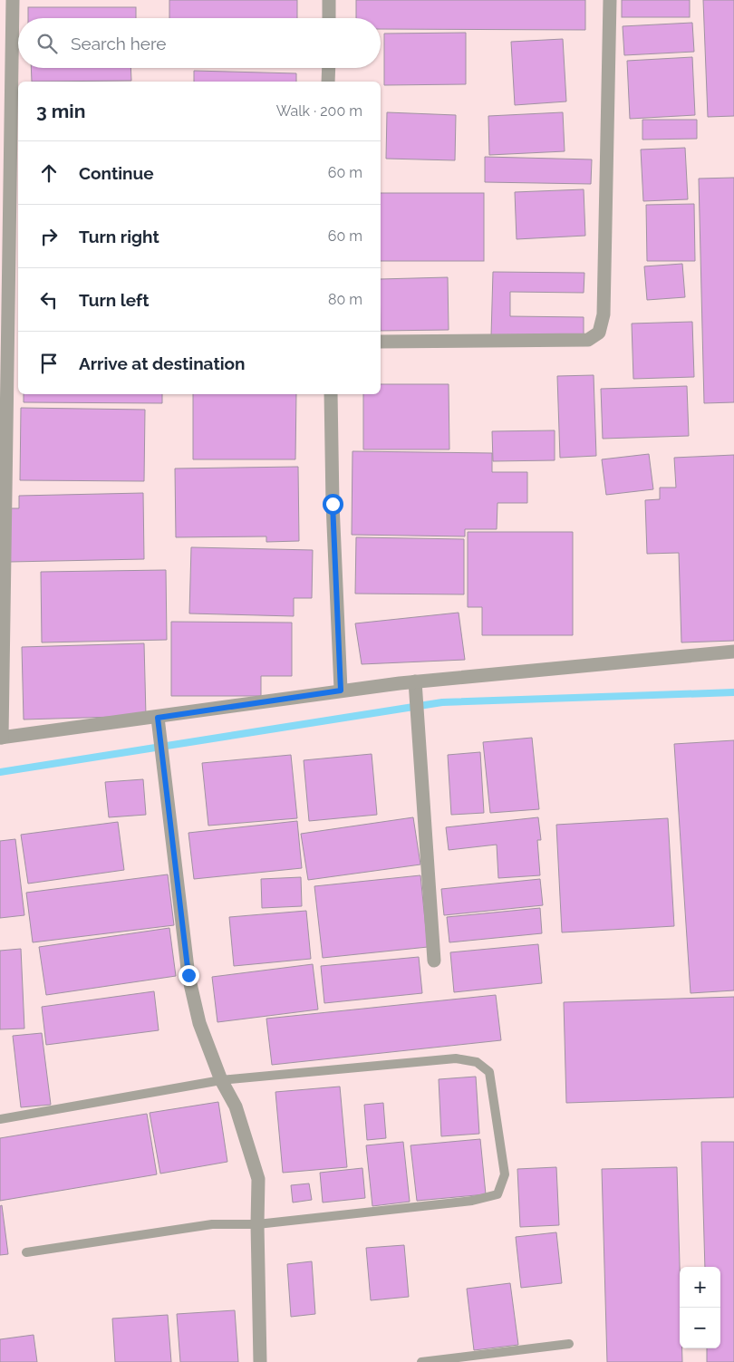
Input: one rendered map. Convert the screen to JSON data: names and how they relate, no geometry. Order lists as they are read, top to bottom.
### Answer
{
  "page": {
    "search": "Search here",
    "heading": ["3 min", "Walk · 200 m"],
    "list": [
      ["Continue", "60 m"],
      ["Turn right", "60 m"],
      ["Turn left", "80 m"],
      "Arrive at destination"
    ],
    "map_buttons": ["+", "−"]
  }
}
